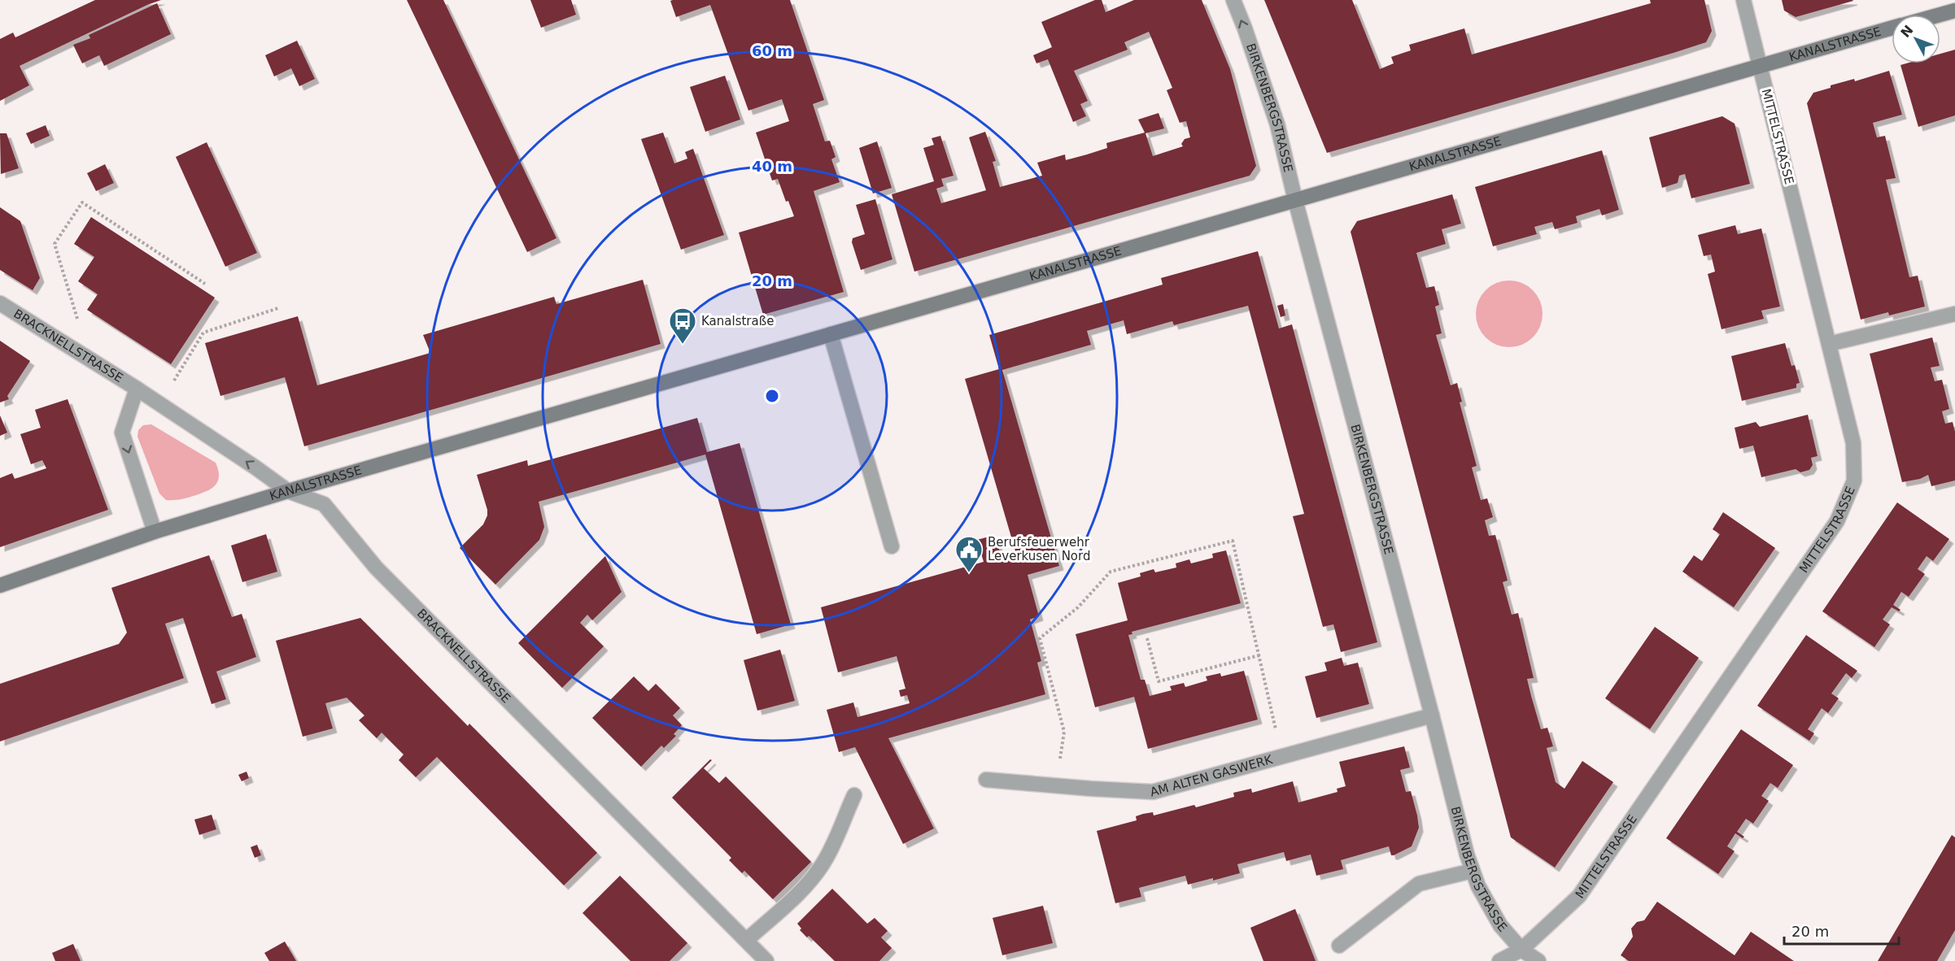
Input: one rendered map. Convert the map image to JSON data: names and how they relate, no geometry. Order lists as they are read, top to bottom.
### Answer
{
  "streets": {
    "street": [
      "KANALSTRASSE",
      "BIRKENBERGSTRASSE",
      "MITTELSTRASSE",
      "BRACKNELLSTRASSE",
      "AM ALTEN GASWERK"
    ]
  },
  "crossings": [
    ["KANALSTRASSE", "BIRKENBERGSTRASSE"],
    ["KANALSTRASSE", "MITTELSTRASSE"],
    ["KANALSTRASSE", "BRACKNELLSTRASSE"],
    ["BIRKENBERGSTRASSE", "MITTELSTRASSE"],
    ["BIRKENBERGSTRASSE", "AM ALTEN GASWERK"]
  ],
  "places": {
    "bus stop": ["Kanalstraße"],
    "public building": ["Berufsfeuerwehr Leverkusen Nord"]
  },
  "scale_bar": "20 m",
  "north": "top left",
  "rings": ["60 m", "40 m", "20 m"]
}
